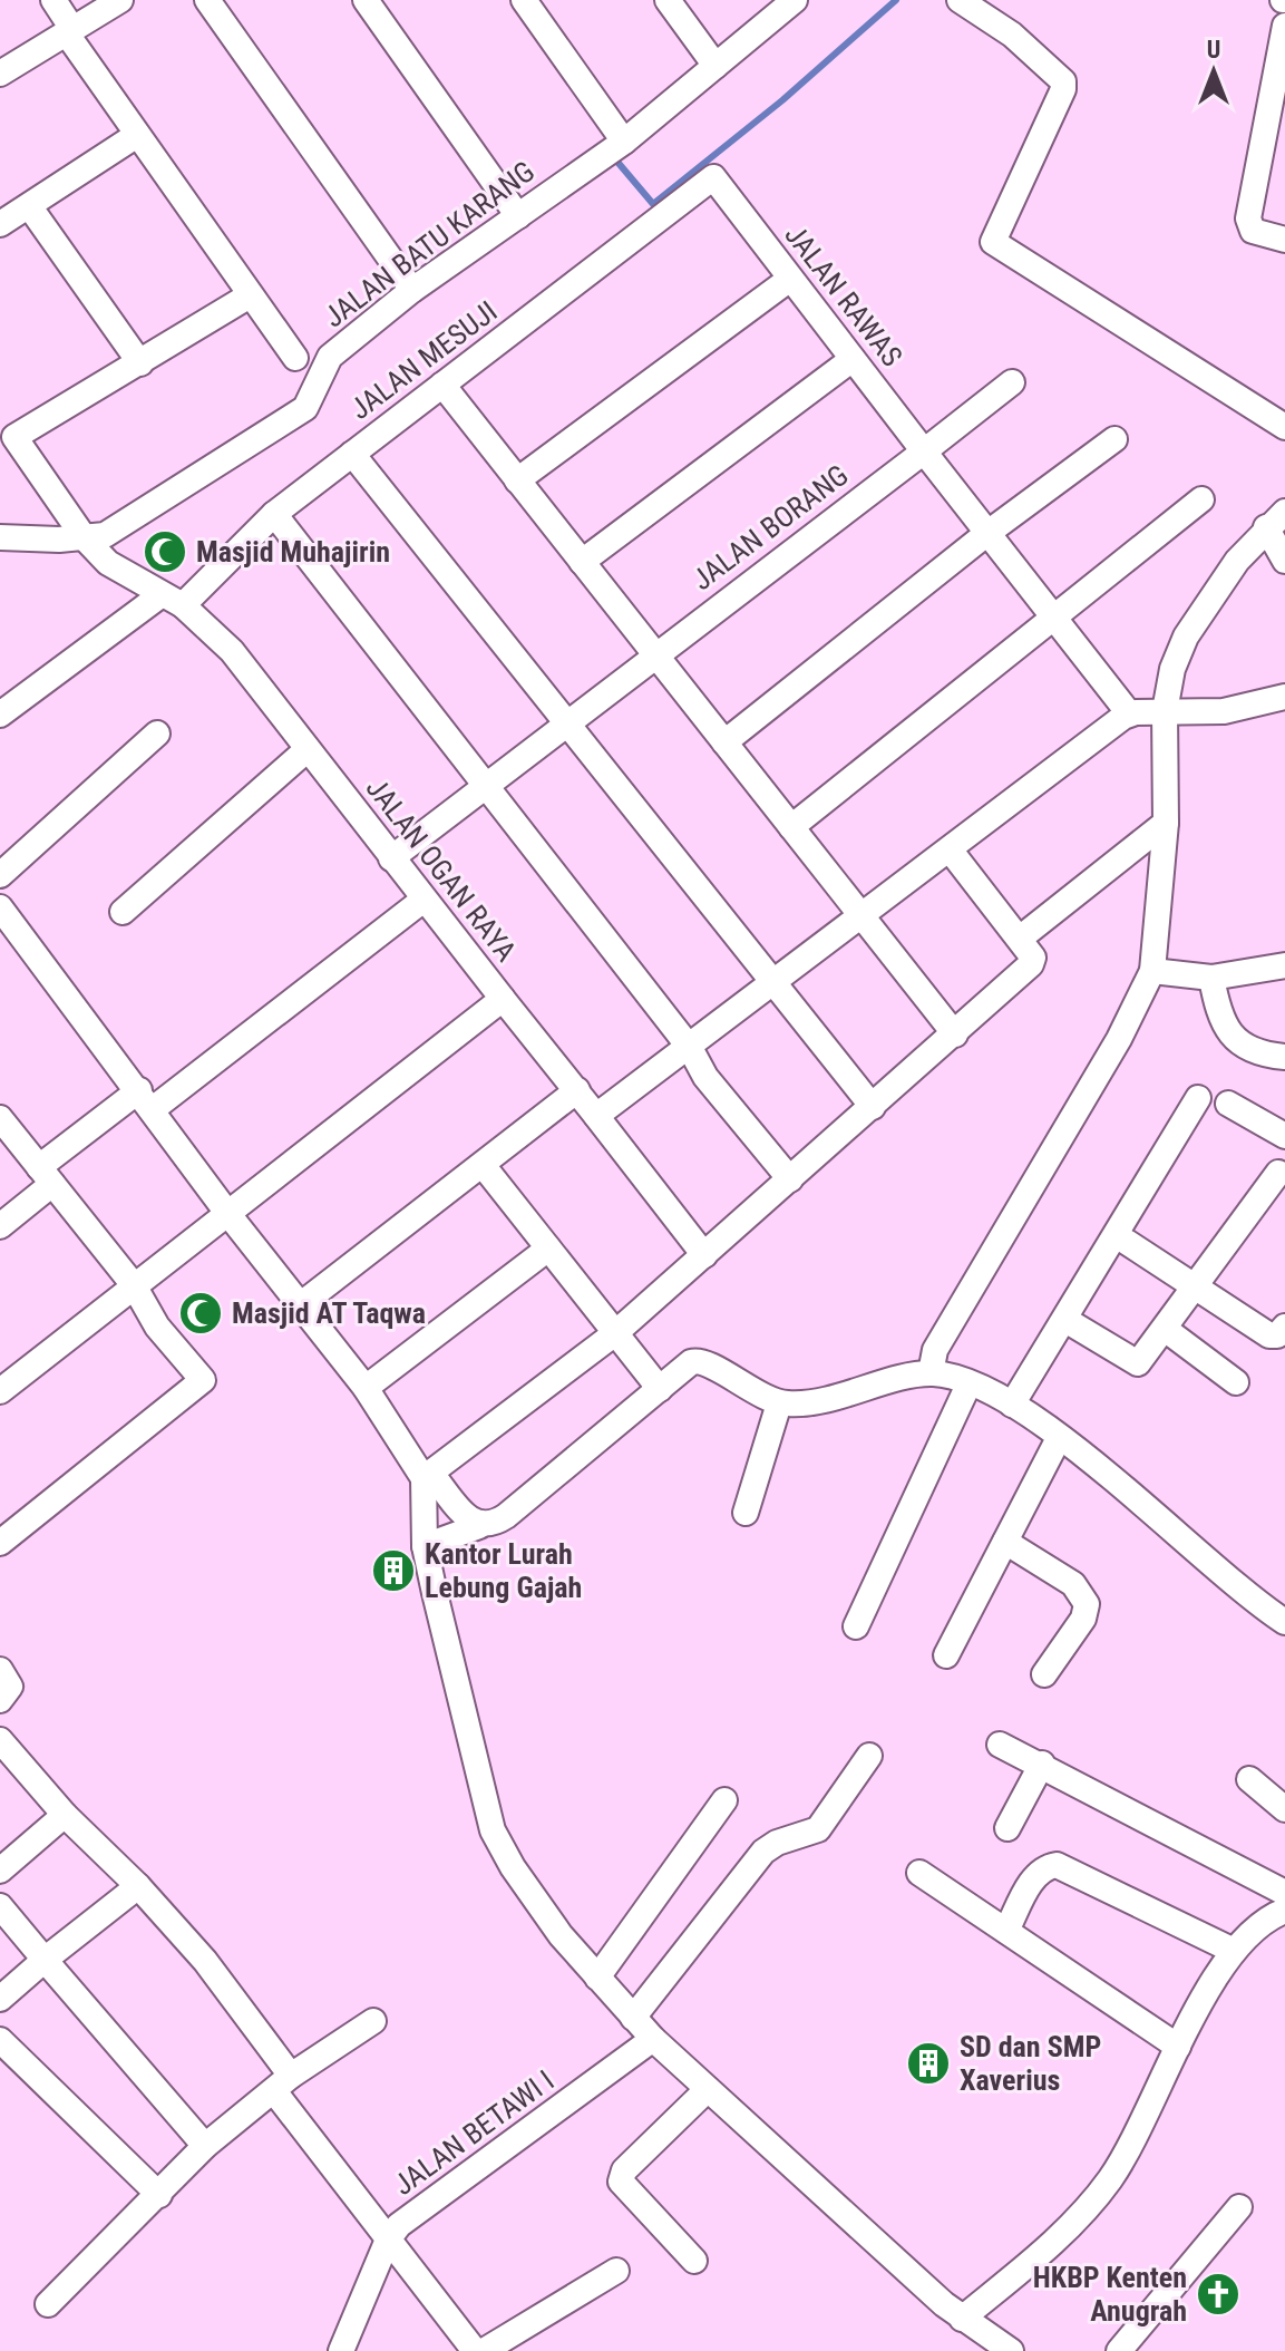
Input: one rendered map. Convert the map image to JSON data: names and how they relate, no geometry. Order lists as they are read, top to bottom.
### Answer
{
  "streets": {
    "street": [
      "JALAN BATU KARANG",
      "JALAN RAWAS",
      "JALAN MESUJI",
      "JALAN BORANG",
      "JALAN OGAN RAYA",
      "JALAN BETAWI I"
    ]
  },
  "crossings": [
    ["JALAN BATU KARANG", "JALAN OGAN RAYA"],
    ["JALAN RAWAS", "JALAN MESUJI"],
    ["JALAN RAWAS", "JALAN BORANG"],
    ["JALAN MESUJI", "JALAN OGAN RAYA"],
    ["JALAN BORANG", "JALAN OGAN RAYA"]
  ],
  "places": {
    "mosque": ["Masjid Muhajirin", "Masjid AT Taqwa"],
    "building": ["Kantor Lurah Lebung Gajah", "SD dan SMP Xaverius"],
    "church": ["HKBP Kenten Anugrah"]
  },
  "north": "top"
}
